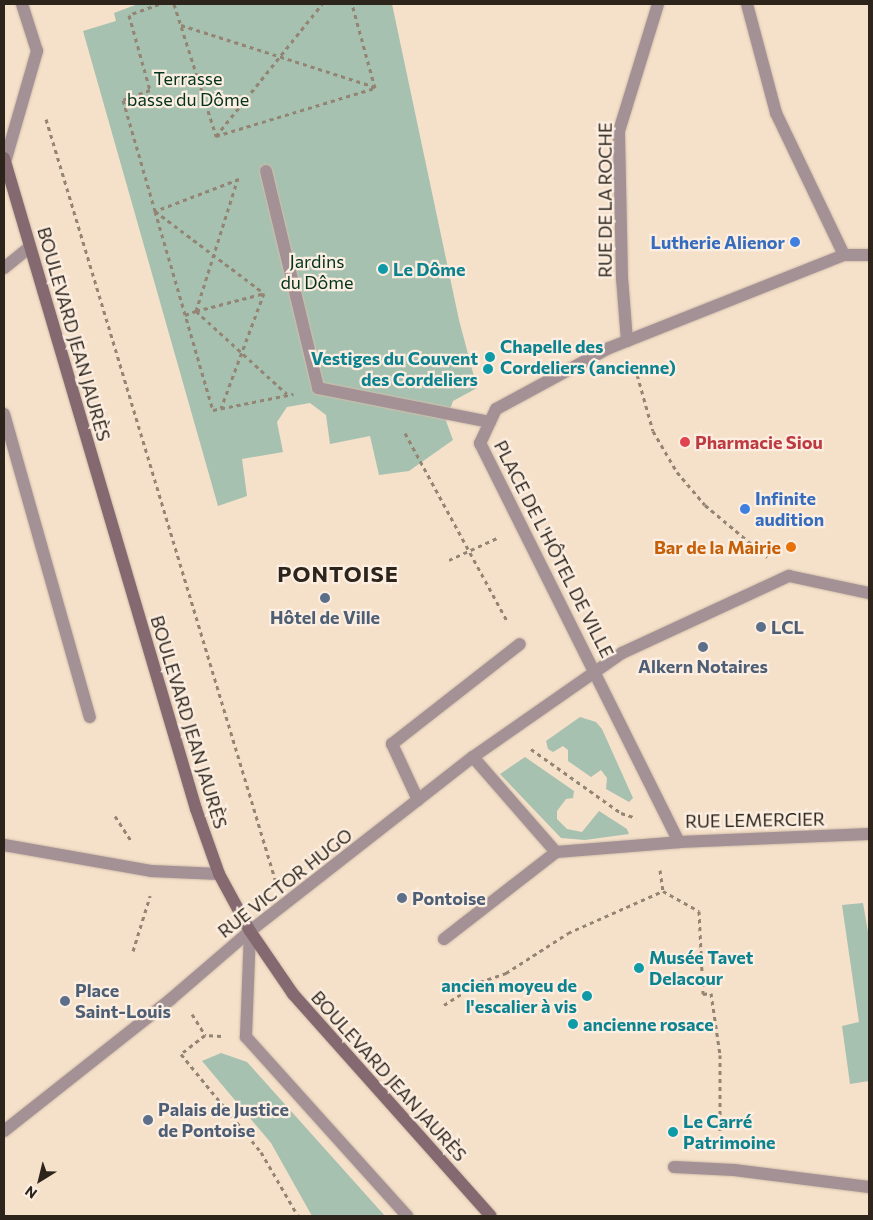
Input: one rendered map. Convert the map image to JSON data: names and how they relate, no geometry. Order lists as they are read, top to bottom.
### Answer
{
  "streets": {
    "main road": ["BOULEVARD JEAN JAURÈS"],
    "street": [
      "RUE DE LA ROCHE",
      "PLACE DE L'HÔTEL DE VILLE",
      "RUE LEMERCIER",
      "RUE VICTOR HUGO"
    ]
  },
  "crossings": [
    ["RUE DE LA ROCHE", "PLACE DE L'HÔTEL DE VILLE"],
    ["BOULEVARD JEAN JAURÈS", "RUE VICTOR HUGO"],
    ["PLACE DE L'HÔTEL DE VILLE", "RUE LEMERCIER"],
    ["PLACE DE L'HÔTEL DE VILLE", "RUE VICTOR HUGO"],
    ["RUE LEMERCIER", "RUE VICTOR HUGO"]
  ],
  "districts": ["PONTOISE"],
  "parks": ["Terrasse basse du Dôme", "Jardins du Dôme"],
  "places": [
    "Lutherie Alienor",
    "Le Dôme",
    "Chapelle des Cordeliers (ancienne)",
    "Vestiges du Couvent des Cordeliers",
    "Pharmacie Siou",
    "Infinite audition",
    "Bar de la Mairie",
    "Hôtel de Ville",
    "LCL",
    "Alkern Notaires",
    "Pontoise",
    "Musée Tavet Delacour",
    "ancien moyeu de l'escalier à vis",
    "Place Saint-Louis",
    "ancienne rosace",
    "Palais de Justice de Pontoise",
    "Le Carré Patrimoine"
  ],
  "north": "bottom left"
}
